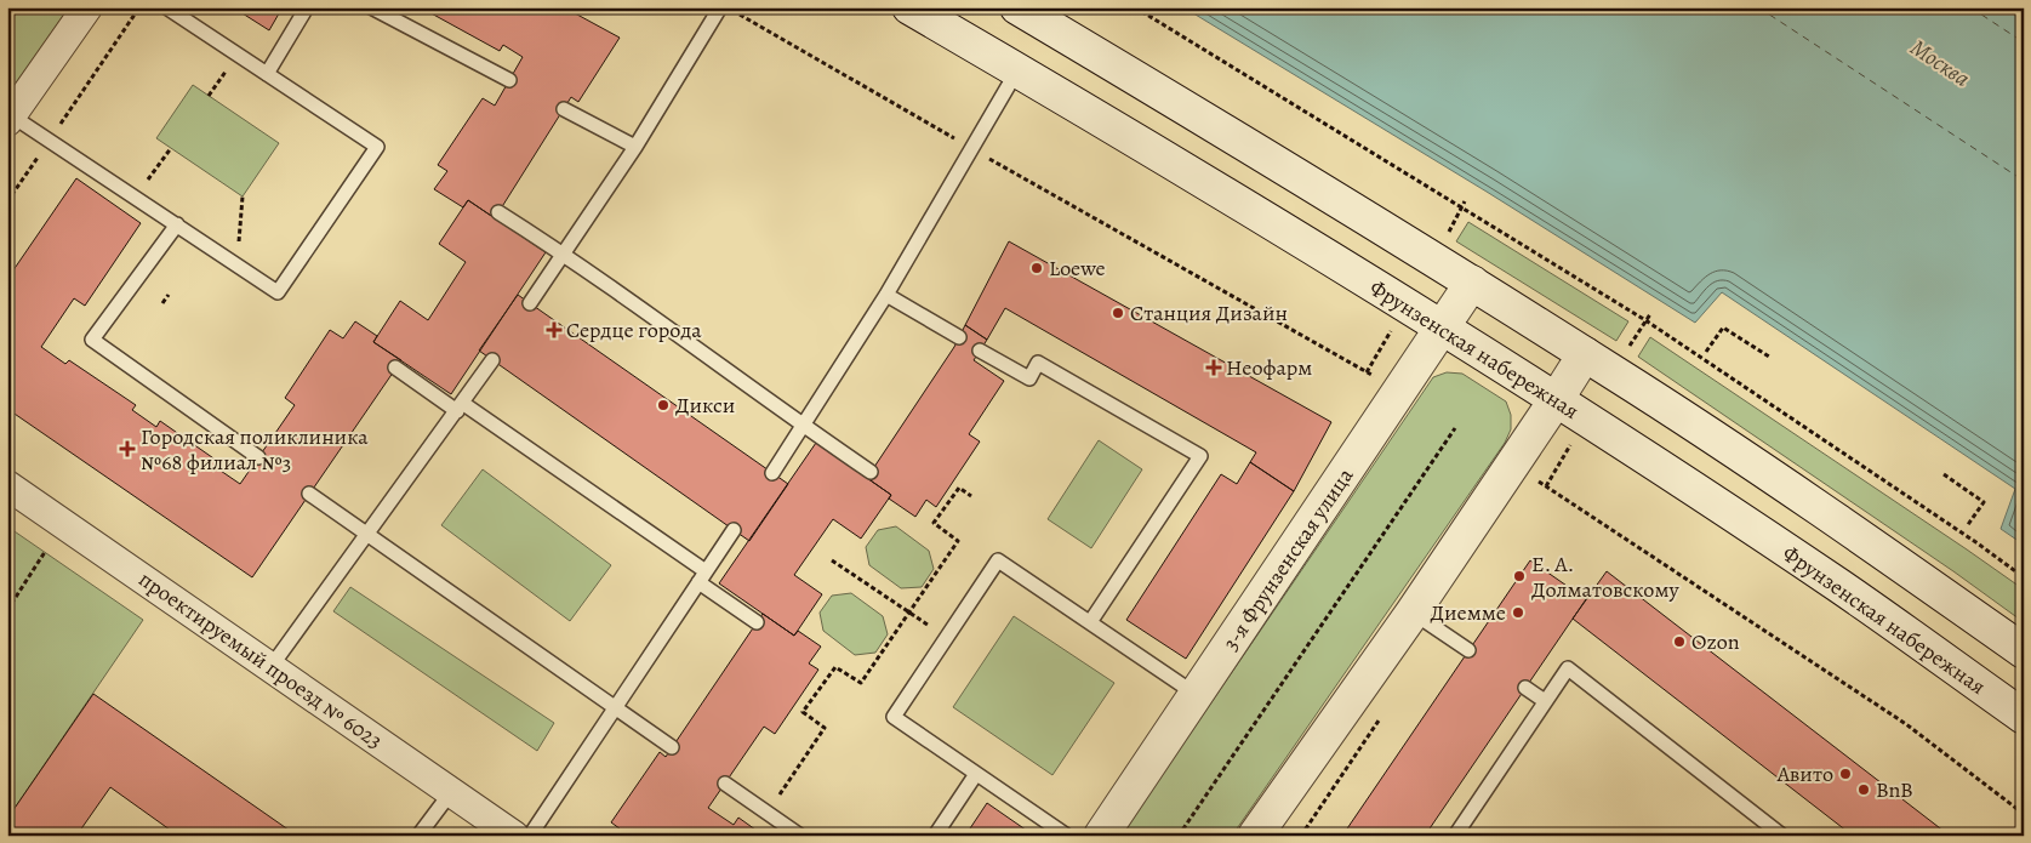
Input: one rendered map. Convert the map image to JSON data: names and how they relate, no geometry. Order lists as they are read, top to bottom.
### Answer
{
  "streets": {
    "main road": ["Фрунзенская набережная", "3-я Фрунзенская улица"],
    "street": ["проектируемый проезд № 6023"]
  },
  "crossings": [
    ["Фрунзенская набережная", "3-я Фрунзенская улица"]
  ],
  "water": ["Москва"],
  "places": {
    "other": [
      "Loewe",
      "Станция Дизайн",
      "Дикси",
      "Е. А. Долматовскому",
      "Диемме",
      "Ozon",
      "Авито",
      "BnB"
    ],
    "health": ["Сердце города", "Неофарм", "Городская поликлиника №68 филиал №3"]
  }
}
